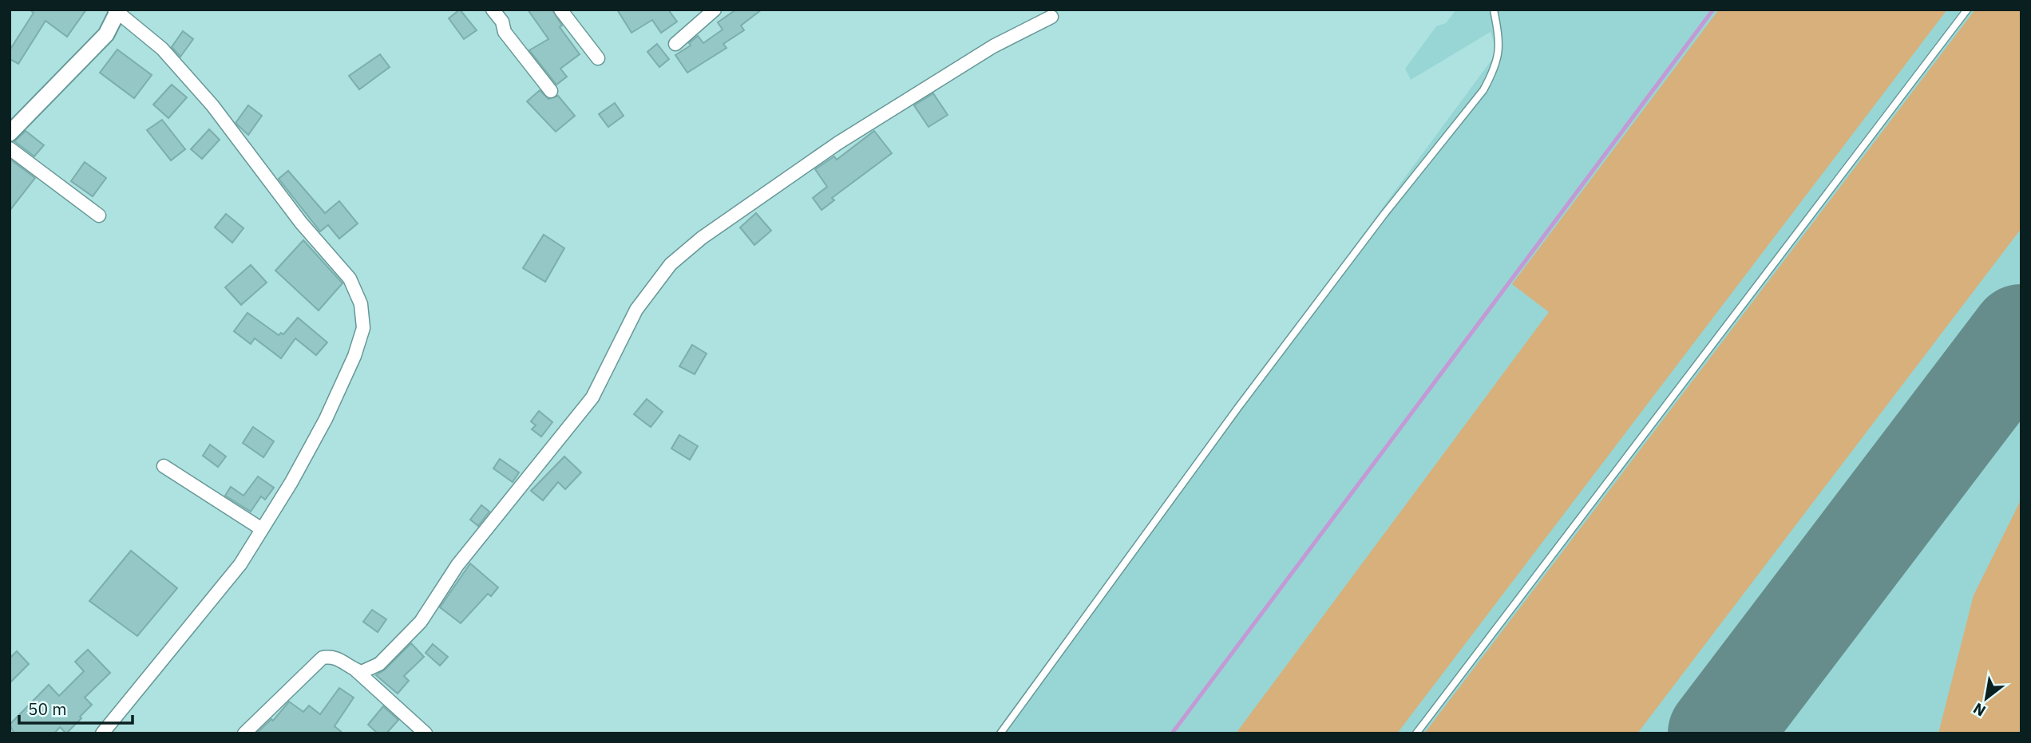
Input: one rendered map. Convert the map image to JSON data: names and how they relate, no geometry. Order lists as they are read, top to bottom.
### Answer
{
  "scale_bar": "50 m",
  "north": "bottom left"
}
